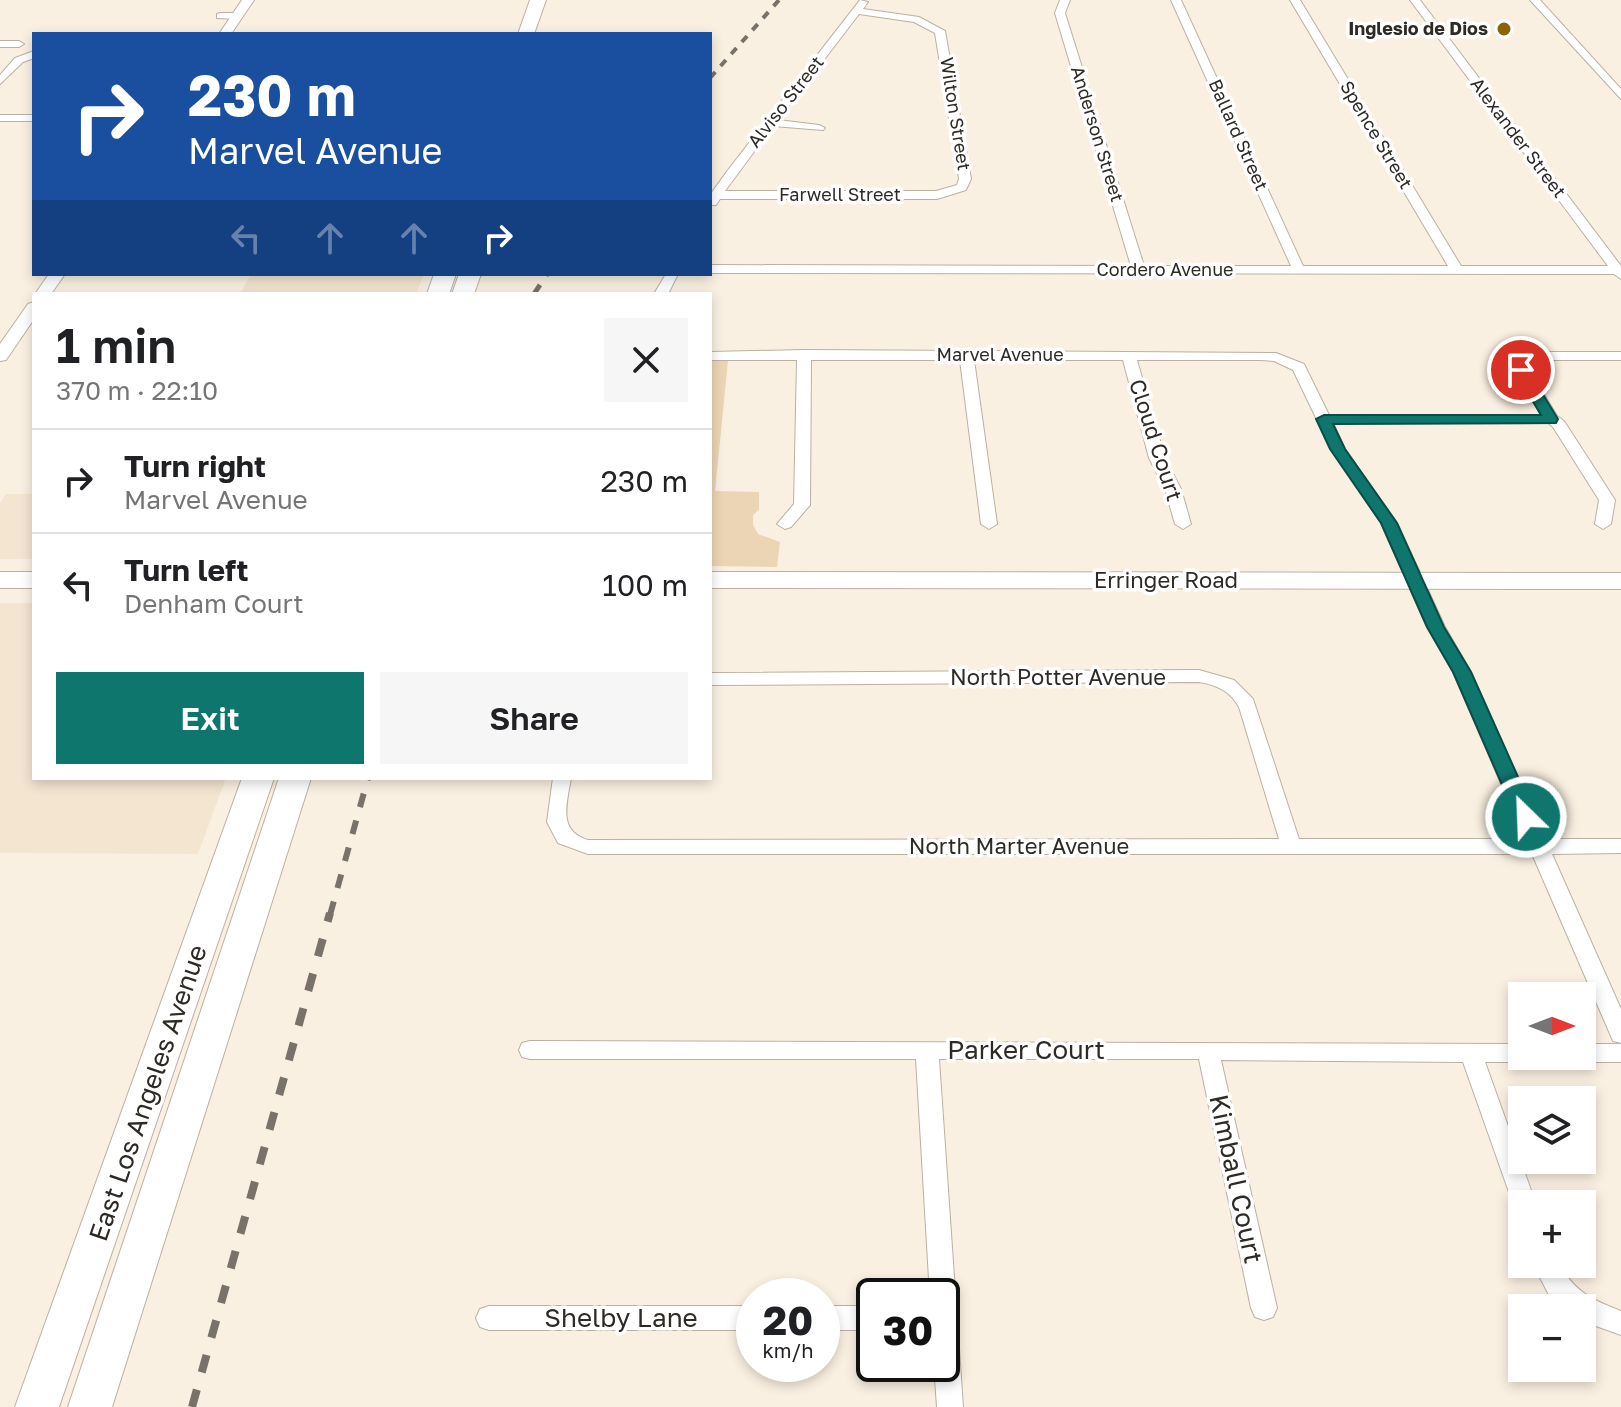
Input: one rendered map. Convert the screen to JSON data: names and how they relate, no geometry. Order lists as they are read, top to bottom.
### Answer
{
  "streets": {
    "main road": ["Erringer Road", "East Los Angeles Avenue"],
    "street": [
      "Alviso Street",
      "Wilton Street",
      "Anderson Street",
      "Ballard Street",
      "Spence Street",
      "Alexander Street",
      "Farwell Street",
      "Cordero Avenue",
      "Marvel Avenue",
      "Cloud Court",
      "North Potter Avenue",
      "North Marter Avenue",
      "Parker Court",
      "Kimball Court",
      "Shelby Lane"
    ]
  },
  "crossings": [
    ["Alviso Street", "Wilton Street"],
    ["Alviso Street", "Farwell Street"],
    ["Wilton Street", "Farwell Street"],
    ["Anderson Street", "Cordero Avenue"],
    ["Ballard Street", "Cordero Avenue"],
    ["Spence Street", "Cordero Avenue"],
    ["Alexander Street", "Cordero Avenue"],
    ["Marvel Avenue", "Cloud Court"],
    ["North Potter Avenue", "North Marter Avenue"],
    ["Parker Court", "Kimball Court"]
  ],
  "places": ["Inglesio de Dios"],
  "north": "right",
  "page": {
    "turn": ["230 m", "Marvel Avenue"],
    "heading": ["1 min", "370 m · 22:10"],
    "list": [
      {
        "name": "Turn right",
        "note": "Marvel Avenue",
        "value": "230 m"
      },
      {
        "name": "Turn left",
        "note": "Denham Court",
        "value": "100 m"
      }
    ],
    "buttons": ["Exit", "Share"],
    "map_buttons": ["+", "−"],
    "speed": "20 km/h",
    "limit": "30"
  }
}
